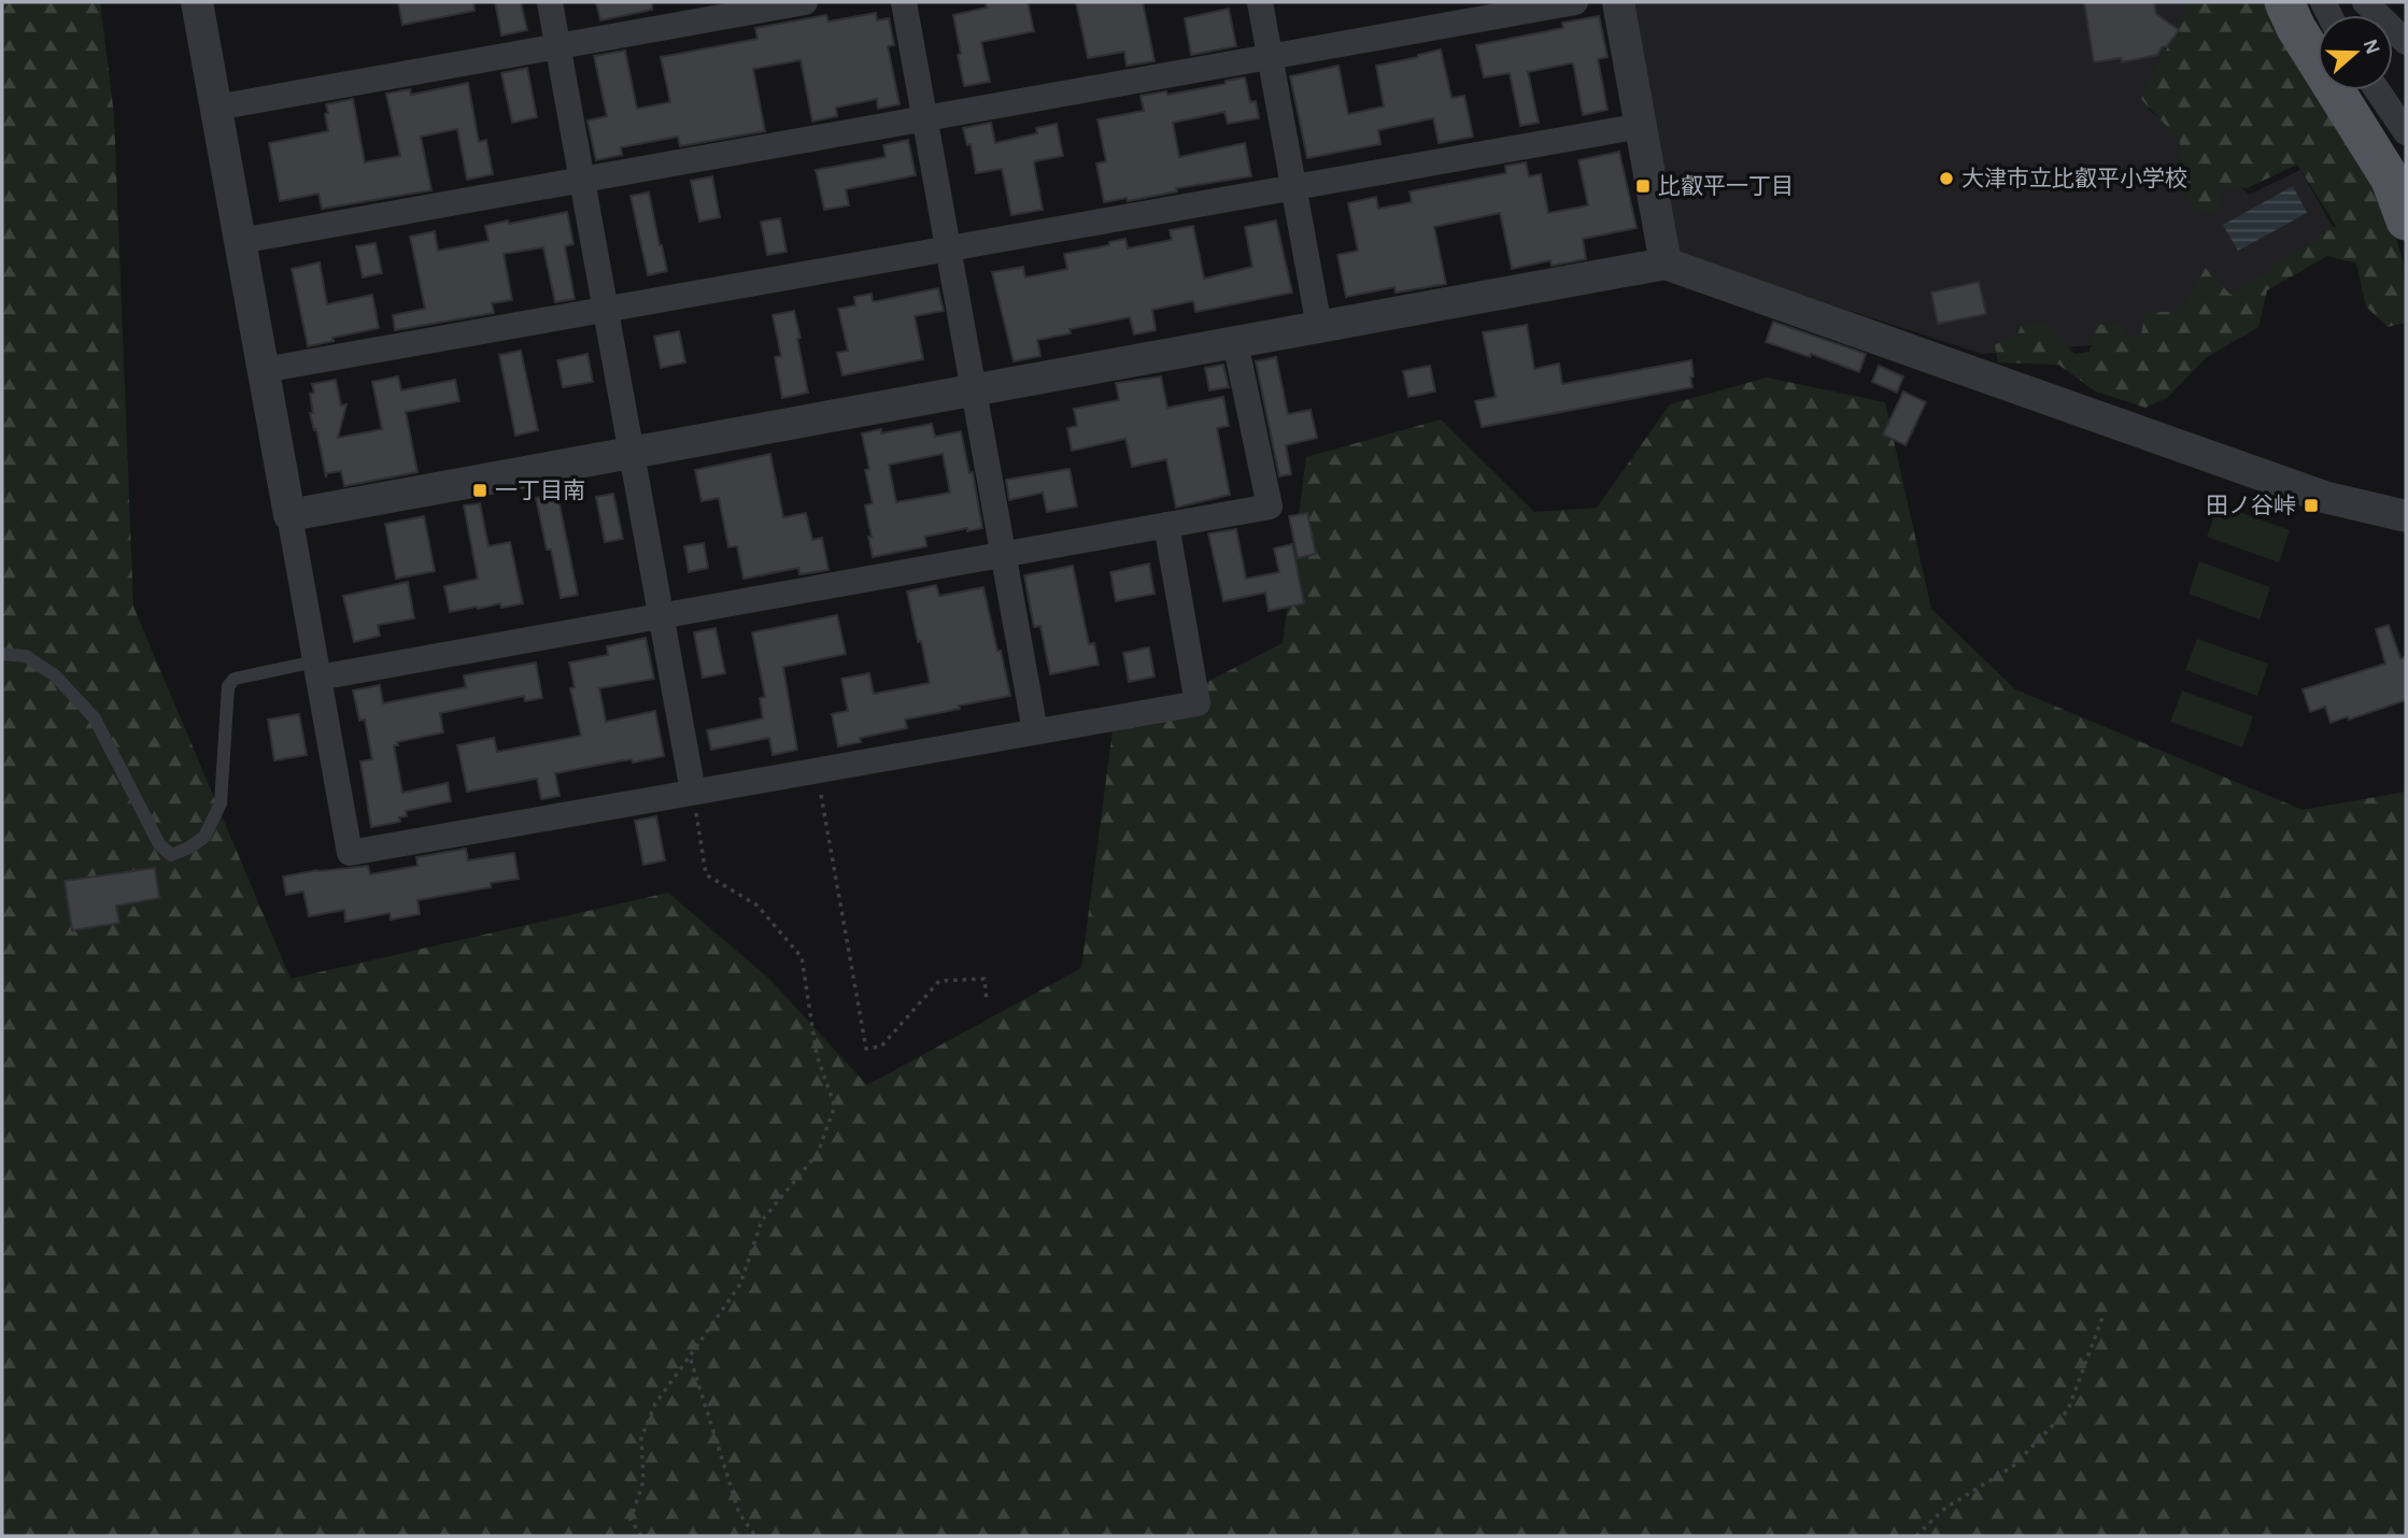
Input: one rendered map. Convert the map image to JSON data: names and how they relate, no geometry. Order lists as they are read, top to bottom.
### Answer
{
  "places": {
    "other": ["大津市立比叡平小学校"],
    "transit": ["比叡平一丁目", "一丁目南", "田ノ谷峠"]
  },
  "north": "right"
}
